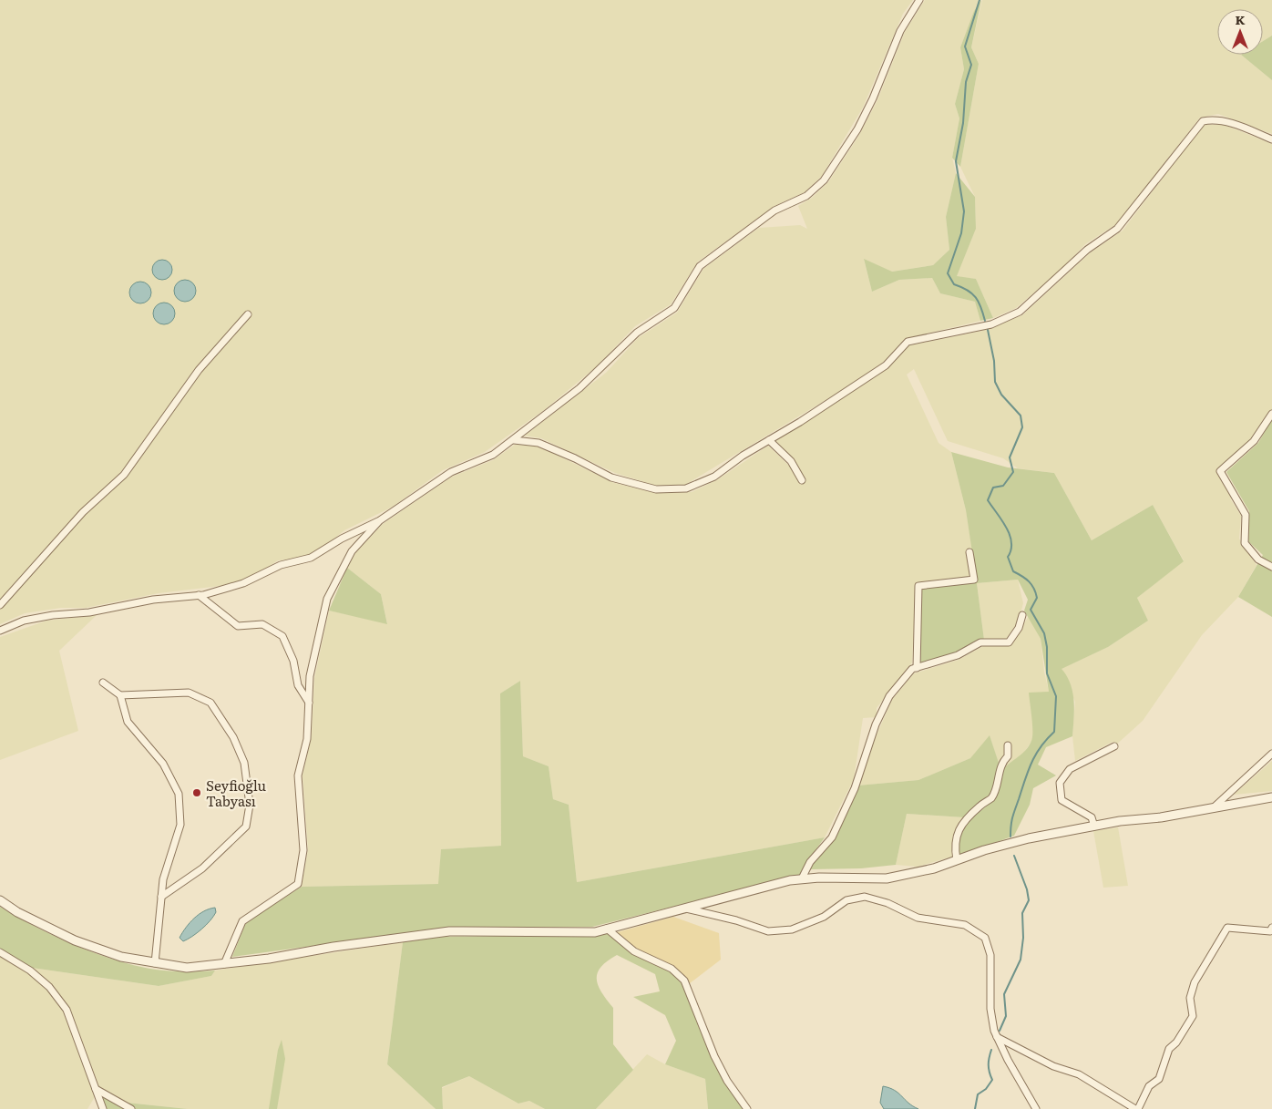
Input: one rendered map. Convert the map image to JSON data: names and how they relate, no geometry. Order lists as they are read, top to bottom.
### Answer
{
  "places": ["Seyfioğlu Tabyası"],
  "north": "top"
}
